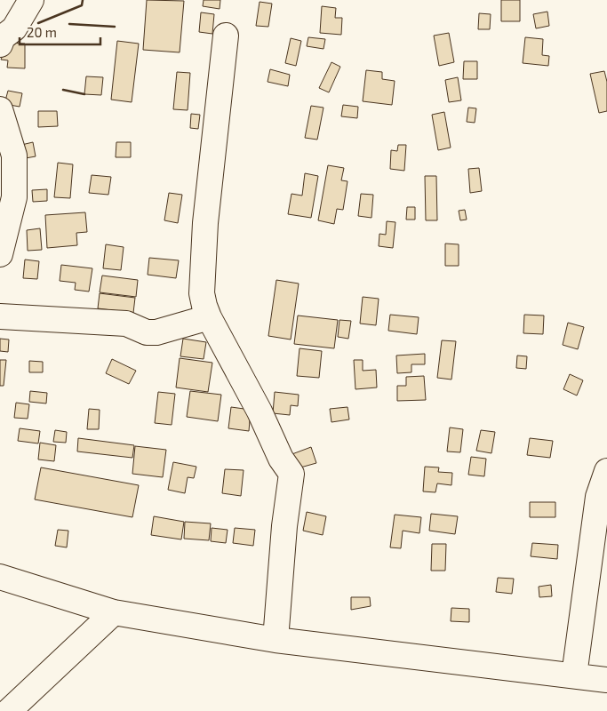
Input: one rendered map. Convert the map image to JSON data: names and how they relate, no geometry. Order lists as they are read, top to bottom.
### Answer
{
  "scale_bar": "20 m"
}
